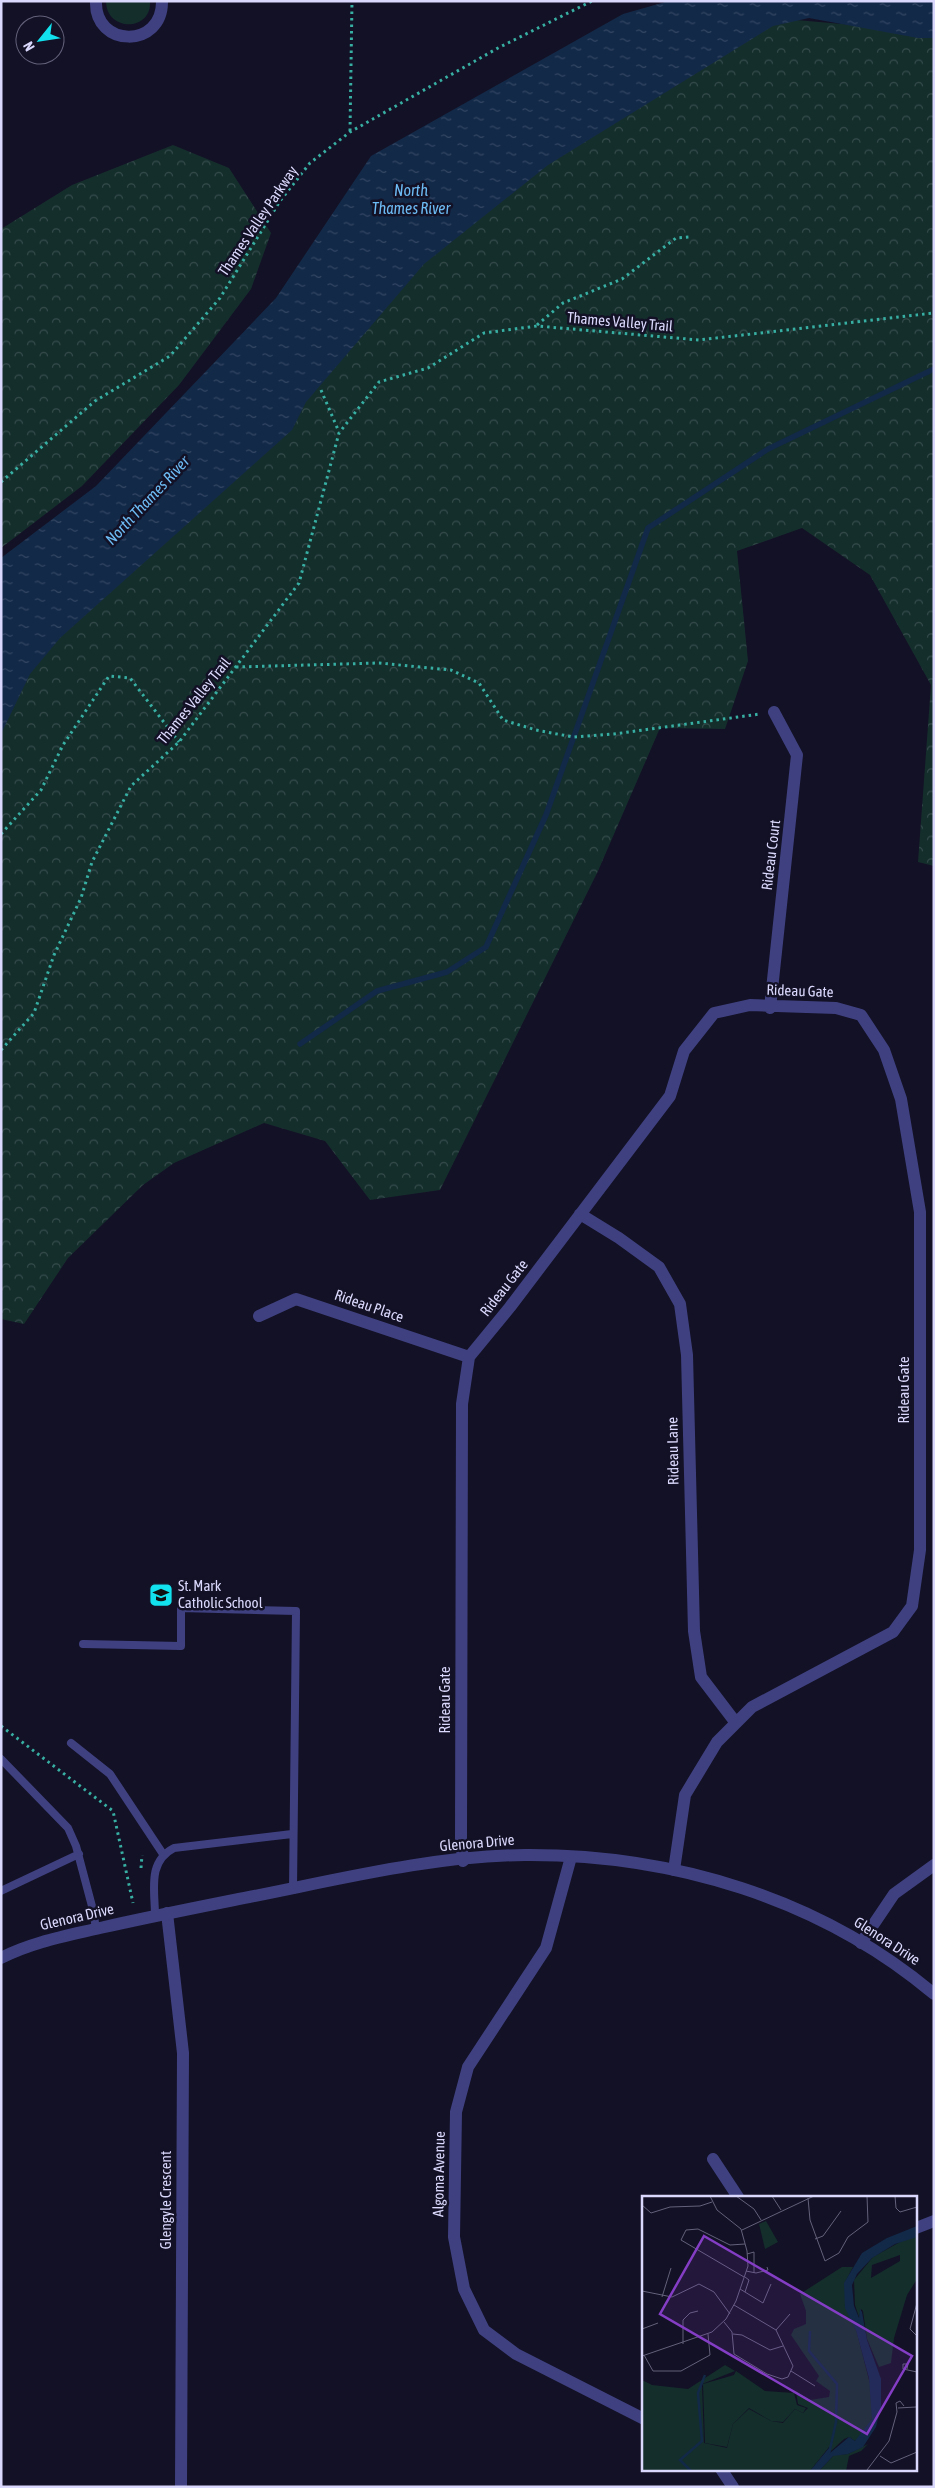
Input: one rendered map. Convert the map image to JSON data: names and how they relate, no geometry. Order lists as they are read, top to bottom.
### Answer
{
  "streets": {
    "street": [
      "Rideau Court",
      "Rideau Gate",
      "Rideau Place",
      "Rideau Lane",
      "Glenora Drive",
      "Algoma Avenue",
      "Glengyle Crescent"
    ],
    "path": ["Thames Valley Parkway", "Thames Valley Trail"]
  },
  "crossings": [
    ["Rideau Court", "Rideau Gate"],
    ["Rideau Gate", "Rideau Place"],
    ["Rideau Gate", "Rideau Lane"],
    ["Rideau Gate", "Glenora Drive"],
    ["Glenora Drive", "Algoma Avenue"],
    ["Glenora Drive", "Glengyle Crescent"]
  ],
  "water": ["North Thames River"],
  "places": {
    "school or university": ["St. Mark Catholic School"]
  },
  "north": "bottom left"
}
